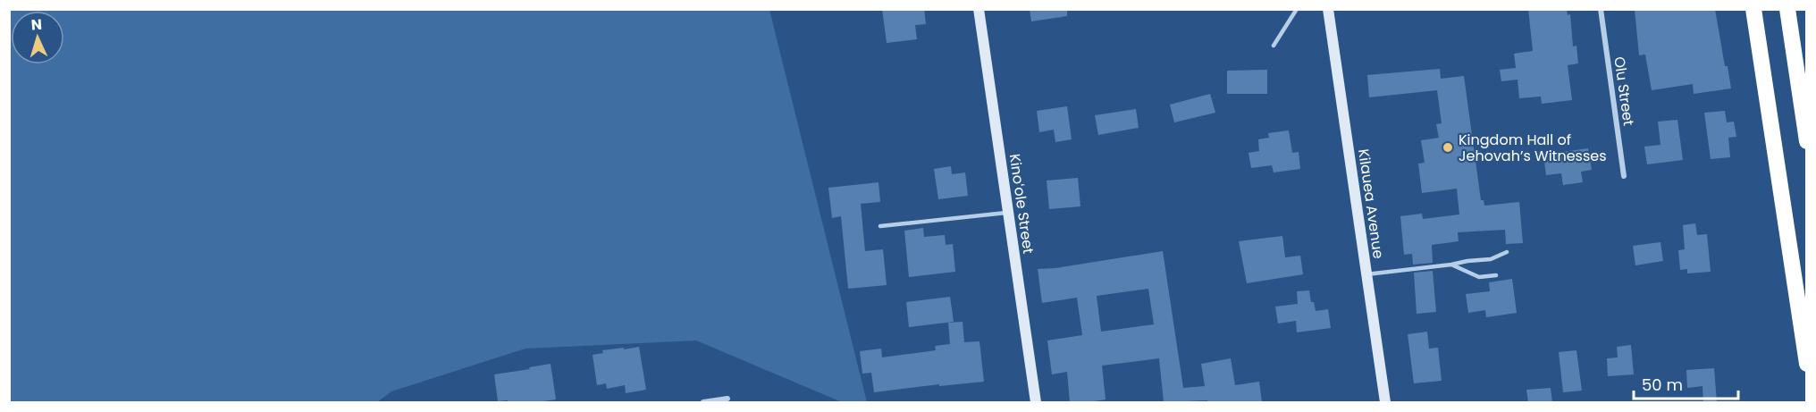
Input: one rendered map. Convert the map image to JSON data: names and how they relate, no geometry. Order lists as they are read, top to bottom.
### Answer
{
  "streets": {
    "street": ["Olu Street", "Kinoʻole Street", "Kilauea Avenue"]
  },
  "places": ["Kingdom Hall of Jehovah’s Witnesses"],
  "scale_bar": "50 m",
  "north": "top"
}
